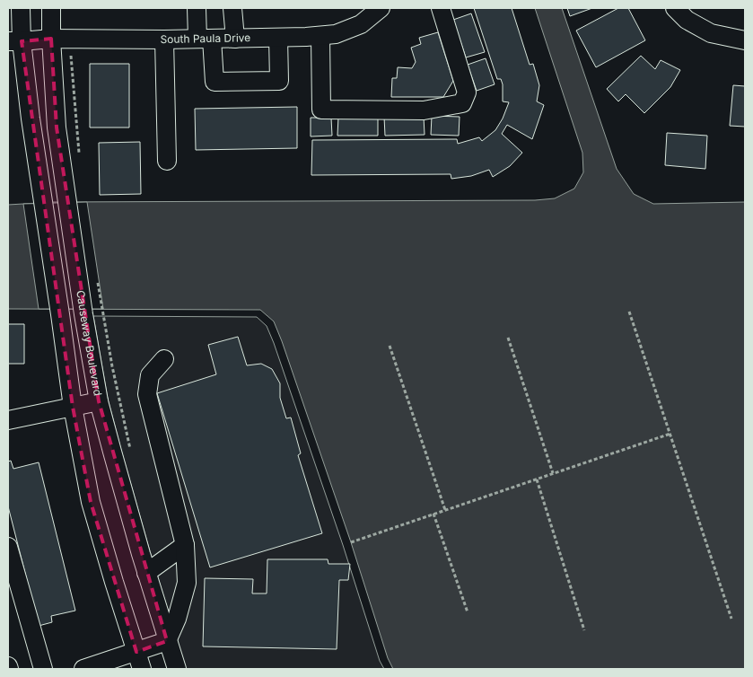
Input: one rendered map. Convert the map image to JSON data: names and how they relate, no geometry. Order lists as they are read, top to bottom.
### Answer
{
  "streets": {
    "street": ["South Paula Drive", "Causeway Boulevard"]
  },
  "crossings": [
    ["South Paula Drive", "Causeway Boulevard"]
  ]
}
